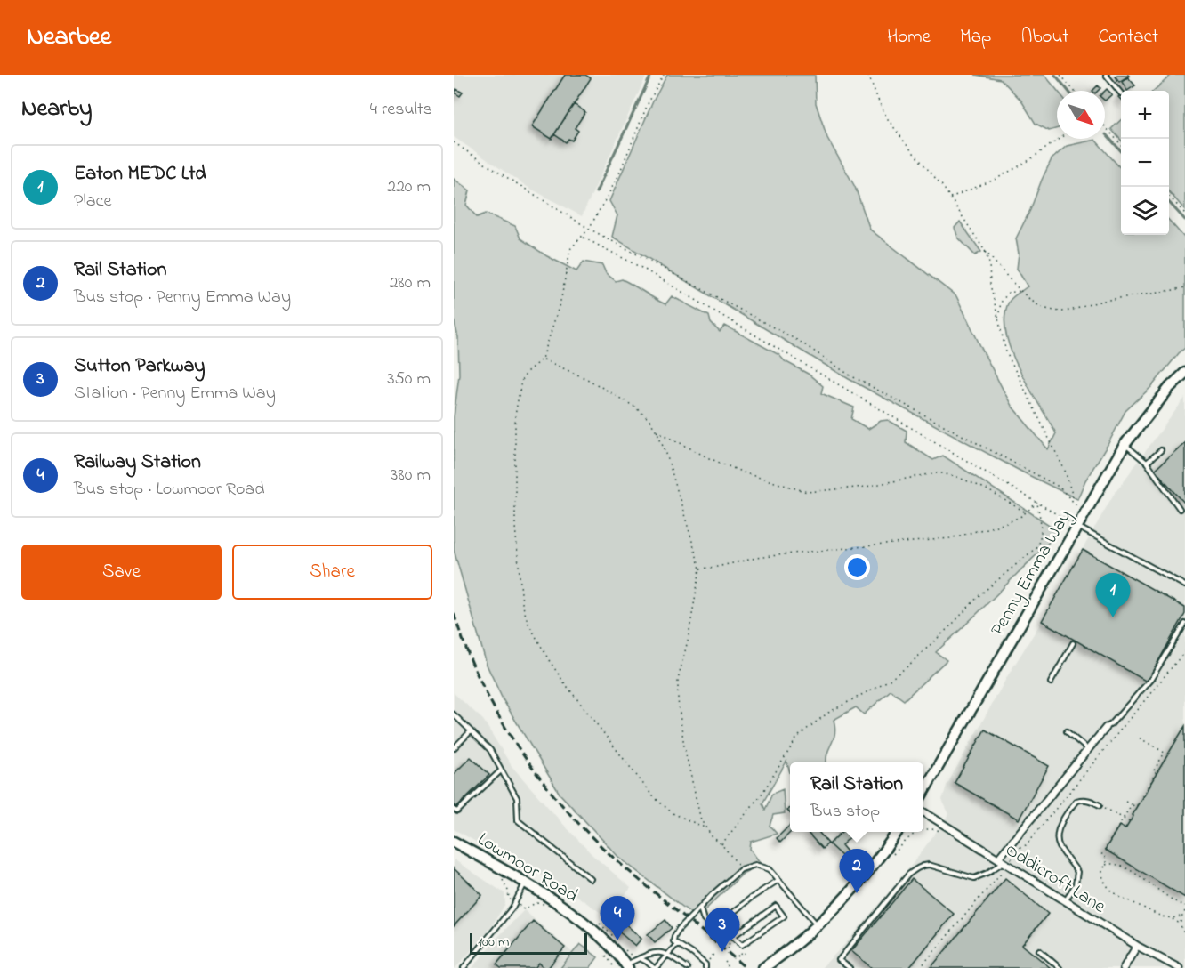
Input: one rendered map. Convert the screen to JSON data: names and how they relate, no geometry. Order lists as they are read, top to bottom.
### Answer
{
  "streets": {
    "main road": ["Penny Emma Way", "Lowmoor Road"],
    "street": ["Oddicroft Lane"]
  },
  "scale_bar": "100 m",
  "north": "bottom right",
  "page": {
    "header": "Nearbee",
    "nav": [
      "Home",
      "Map",
      "About",
      "Contact"
    ],
    "heading": ["Nearby", "4 results"],
    "map_buttons": ["+", "−"],
    "list": [
      {
        "mark": "1",
        "name": "Eaton MEDC Ltd",
        "note": "Place",
        "value": "220 m"
      },
      {
        "mark": "2",
        "name": "Rail Station",
        "note": "Bus stop · Penny Emma Way",
        "value": "280 m"
      },
      {
        "mark": "3",
        "name": "Sutton Parkway",
        "note": "Station · Penny Emma Way",
        "value": "350 m"
      },
      {
        "mark": "4",
        "name": "Railway Station",
        "note": "Bus stop · Lowmoor Road",
        "value": "380 m"
      }
    ],
    "buttons": ["Save", "Share"],
    "pins": [
      "1",
      "2",
      "4",
      "3"
    ],
    "popup": ["Rail Station", "Bus stop"],
    "scale": "100 m"
  }
}
